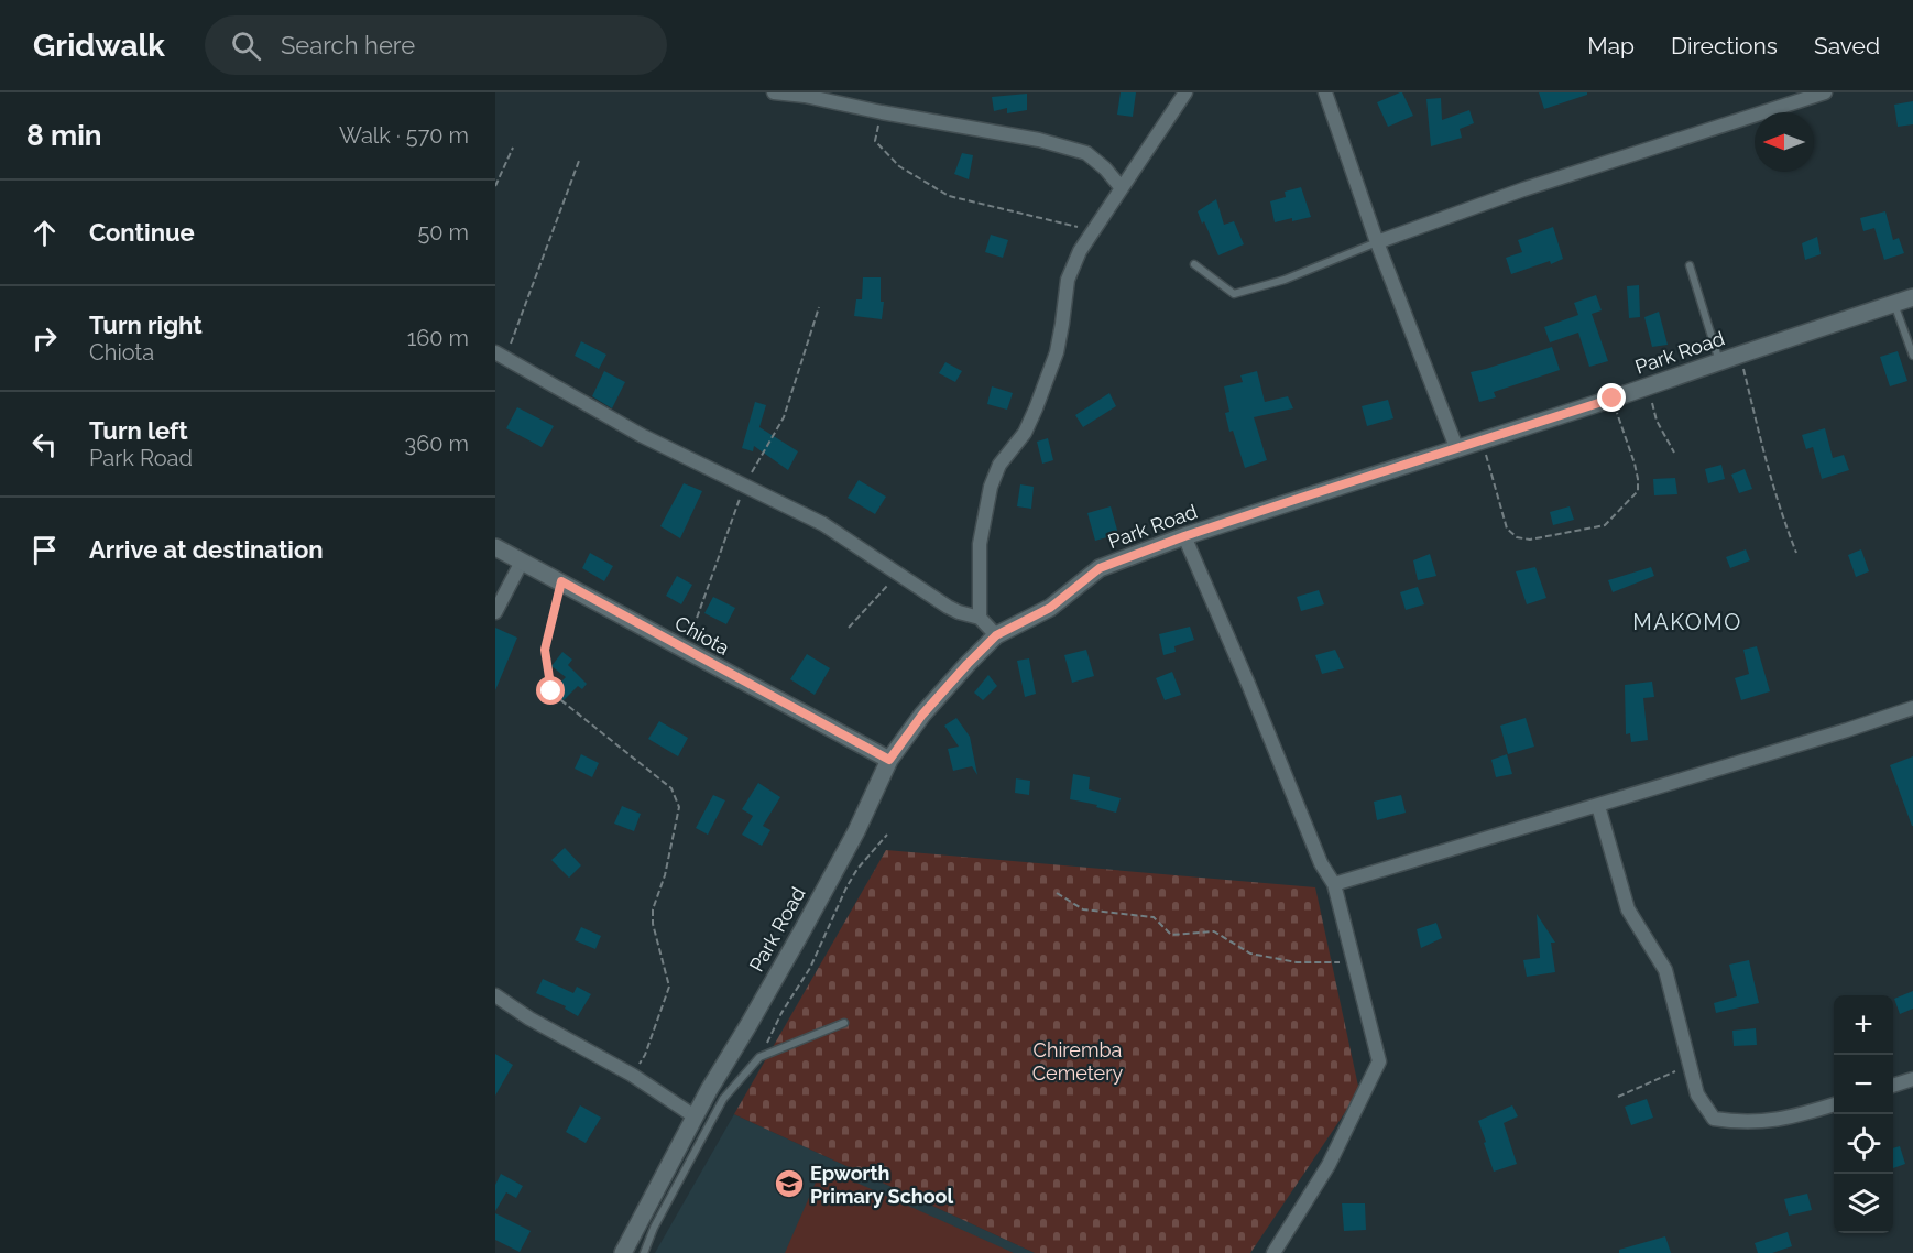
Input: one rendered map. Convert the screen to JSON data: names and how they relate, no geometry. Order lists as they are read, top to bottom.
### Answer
{
  "streets": {
    "street": ["Park Road", "Chiota"]
  },
  "crossings": [
    ["Park Road", "Chiota"]
  ],
  "districts": ["MAKOMO"],
  "parks": ["Chiremba Cemetery"],
  "places": {
    "school or university": ["Epworth Primary School"]
  },
  "north": "left",
  "page": {
    "header": "Gridwalk",
    "search": "Search here",
    "nav": ["Map", "Directions", "Saved"],
    "heading": ["8 min", "Walk · 570 m"],
    "list": [
      ["Continue", "50 m"],
      ["Turn right", "Chiota", "160 m"],
      ["Turn left", "Park Road", "360 m"],
      "Arrive at destination"
    ],
    "map_buttons": ["+", "−"]
  }
}
